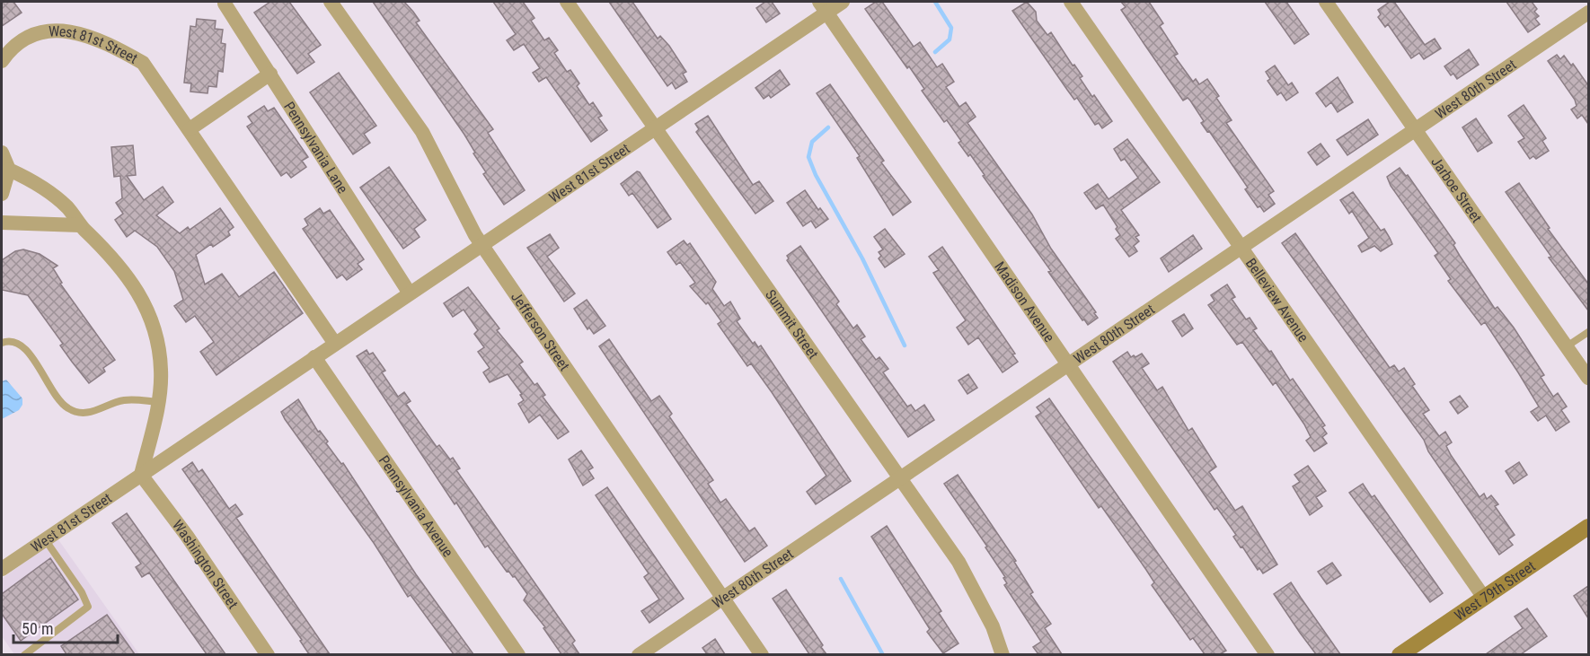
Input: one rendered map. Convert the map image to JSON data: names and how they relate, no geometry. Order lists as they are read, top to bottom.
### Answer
{
  "streets": {
    "street": [
      "West 81st Street",
      "West 80th Street",
      "Pennsylvania Lane",
      "Jarboe Street",
      "Belleview Avenue",
      "Madison Avenue",
      "Summit Street",
      "Jefferson Street",
      "Pennsylvania Avenue",
      "Washington Street",
      "West 79th Street"
    ]
  },
  "crossings": [
    ["West 81st Street", "Pennsylvania Lane"],
    ["West 81st Street", "Madison Avenue"],
    ["West 81st Street", "Summit Street"],
    ["West 81st Street", "Jefferson Street"],
    ["West 81st Street", "Pennsylvania Avenue"],
    ["West 81st Street", "Washington Street"],
    ["West 80th Street", "Jarboe Street"],
    ["West 80th Street", "Belleview Avenue"],
    ["West 80th Street", "Madison Avenue"],
    ["West 80th Street", "Summit Street"],
    ["West 80th Street", "Jefferson Street"],
    ["Belleview Avenue", "West 79th Street"]
  ],
  "scale_bar": "50 m"
}
